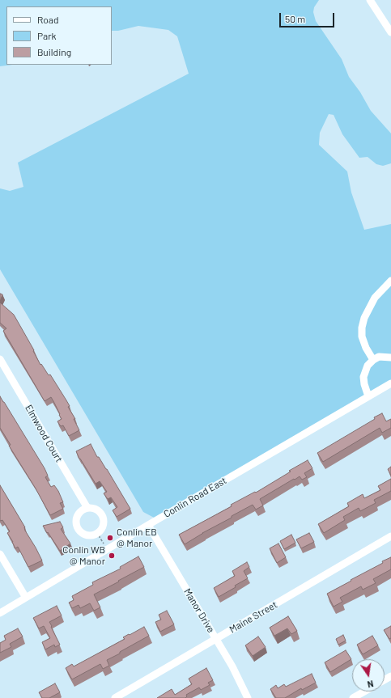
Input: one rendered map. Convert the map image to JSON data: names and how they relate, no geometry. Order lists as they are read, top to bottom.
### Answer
{
  "streets": {
    "street": [
      "Elmwood Court",
      "Conlin Road East",
      "Manor Drive",
      "Maine Street"
    ]
  },
  "crossings": [
    ["Conlin Road East", "Manor Drive"],
    ["Manor Drive", "Maine Street"]
  ],
  "places": ["Conlin EB @ Manor", "Conlin WB @ Manor"],
  "legend": ["Road", "Park", "Building"],
  "scale_bar": "50 m",
  "north": "bottom"
}
